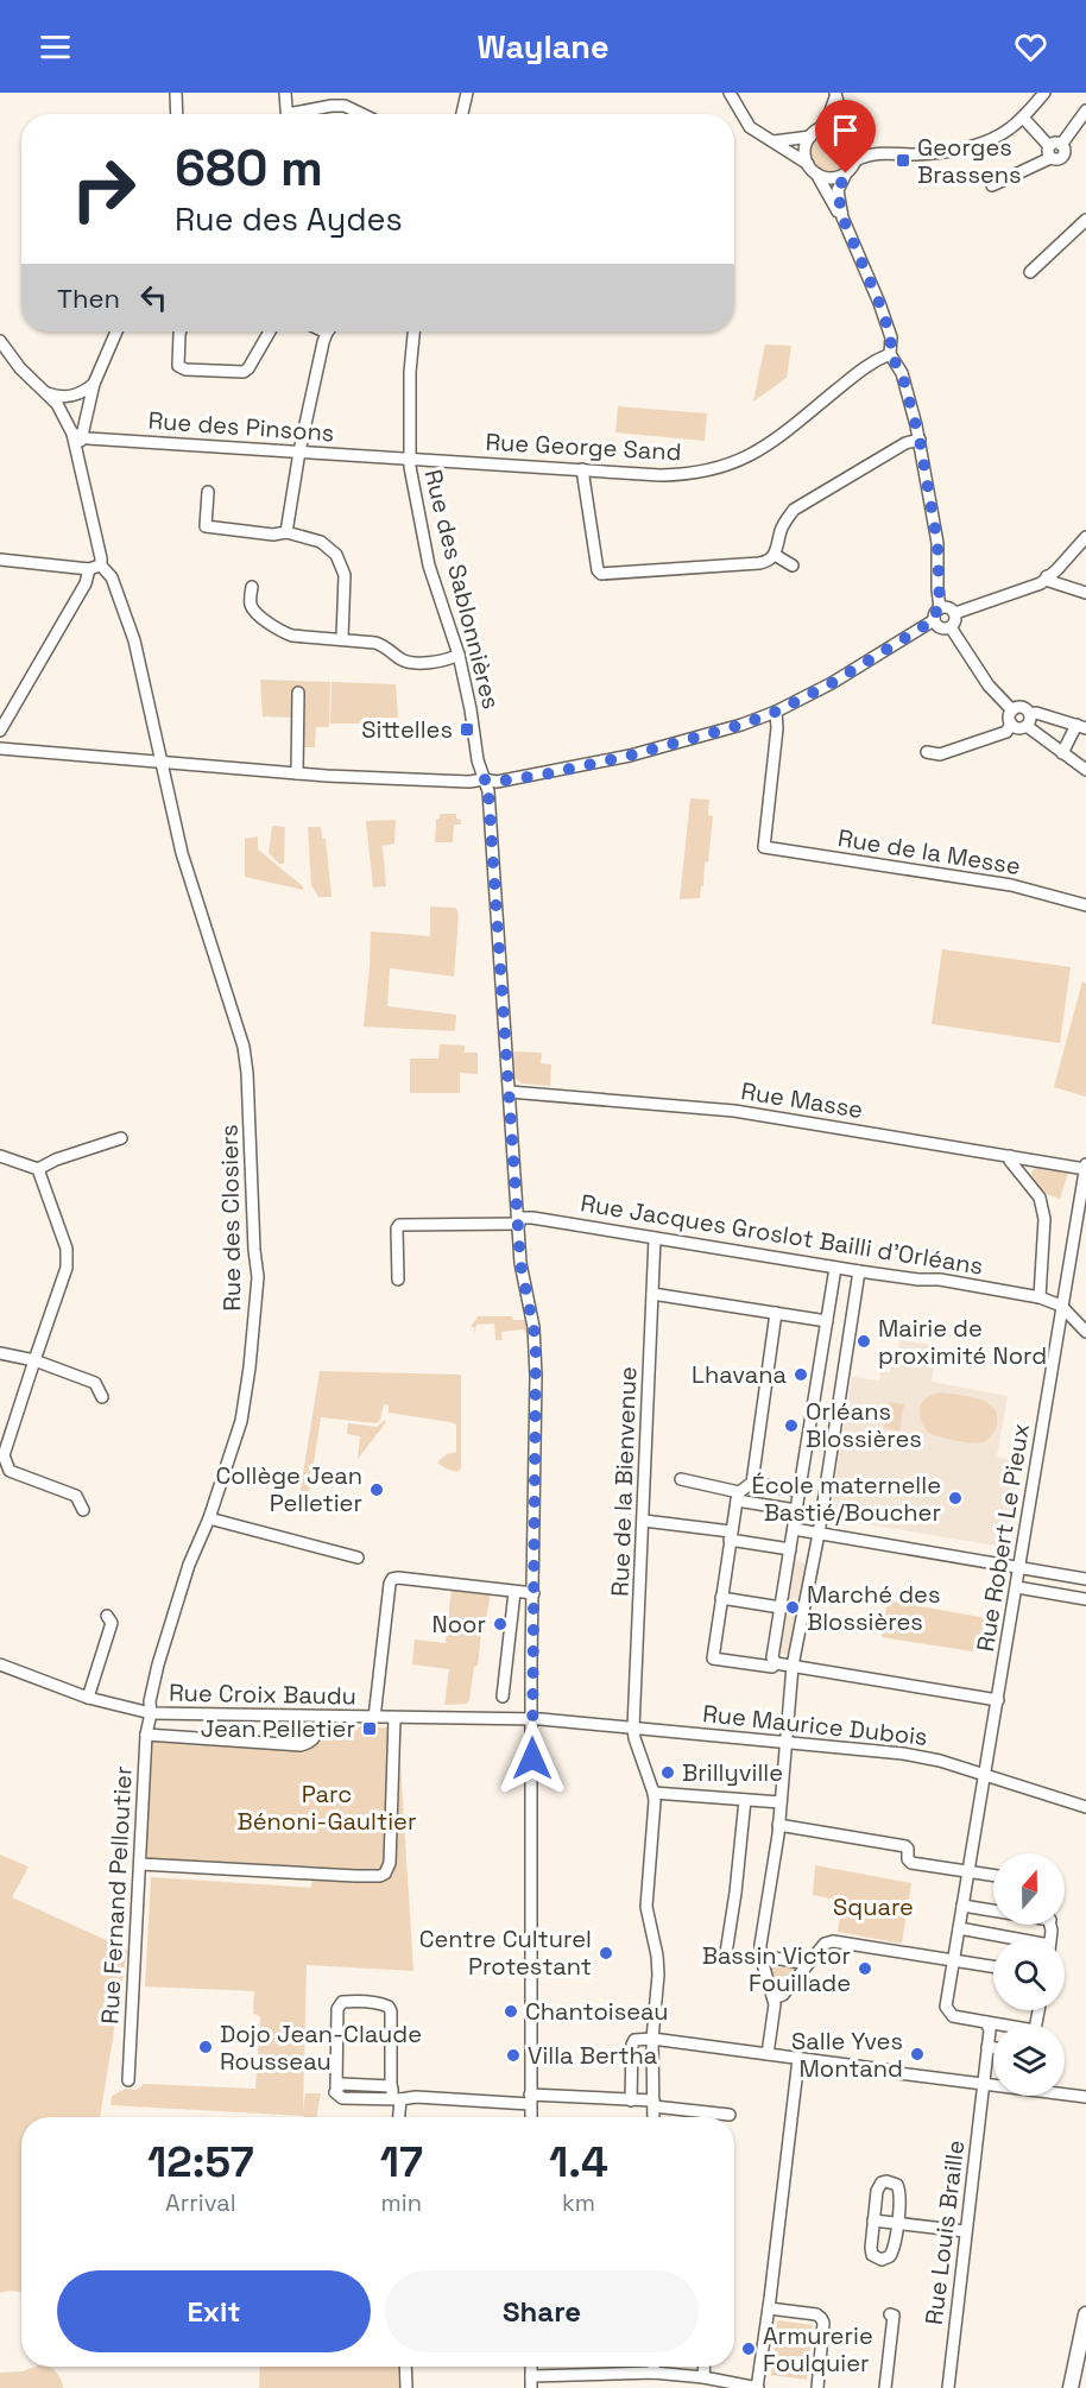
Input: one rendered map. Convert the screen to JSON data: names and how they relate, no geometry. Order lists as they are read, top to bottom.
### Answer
{
  "streets": {
    "street": [
      "Rue des Pinsons",
      "Rue George Sand",
      "Rue des Sablonnières",
      "Rue de la Messe",
      "Rue Masse",
      "Rue des Closiers",
      "Rue Jacques Groslot Bailli d'Orléans",
      "Rue de la Bienvenue",
      "Rue Robert Le Pieux",
      "Rue Croix Baudu",
      "Rue Maurice Dubois",
      "Rue Fernand Pelloutier",
      "Rue Louis Braille"
    ]
  },
  "crossings": [
    ["Rue des Pinsons", "Rue George Sand"],
    ["Rue des Pinsons", "Rue des Sablonnières"],
    ["Rue George Sand", "Rue des Sablonnières"],
    ["Rue des Sablonnières", "Rue Masse"],
    ["Rue des Sablonnières", "Rue Jacques Groslot Bailli d'Orléans"],
    ["Rue des Sablonnières", "Rue Croix Baudu"],
    ["Rue des Sablonnières", "Rue Maurice Dubois"],
    ["Rue Masse", "Rue Robert Le Pieux"],
    ["Rue des Closiers", "Rue Croix Baudu"],
    ["Rue des Closiers", "Rue Fernand Pelloutier"],
    ["Rue Jacques Groslot Bailli d'Orléans", "Rue de la Bienvenue"],
    ["Rue Jacques Groslot Bailli d'Orléans", "Rue Robert Le Pieux"],
    ["Rue de la Bienvenue", "Rue Maurice Dubois"],
    ["Rue Robert Le Pieux", "Rue Maurice Dubois"],
    ["Rue Robert Le Pieux", "Rue Louis Braille"],
    ["Rue Croix Baudu", "Rue Maurice Dubois"],
    ["Rue Croix Baudu", "Rue Fernand Pelloutier"]
  ],
  "parks": ["Parc Bénoni-Gaultier", "Square"],
  "places": {
    "transit": ["Georges Brassens", "Sittelles", "Jean Pelletier"],
    "other": [
      "Mairie de proximité Nord",
      "Lhavana",
      "Orléans Blossières",
      "Collège Jean Pelletier",
      "École maternelle Bastié/Boucher",
      "Marché des Blossières",
      "Noor",
      "Brillyville",
      "Centre Culturel Protestant",
      "Bassin Victor Fouillade",
      "Chantoiseau",
      "Dojo Jean-Claude Rousseau",
      "Salle Yves Montand",
      "Villa Bertha",
      "Armurerie Foulquier"
    ]
  },
  "north": "top",
  "page": {
    "header": "Waylane",
    "turn": ["680 m", "Rue des Aydes"],
    "then": "Then",
    "eta": [
      "12:57",
      "Arrival",
      "17",
      "min",
      "1.4",
      "km"
    ],
    "buttons": ["Exit", "Share"]
  }
}
